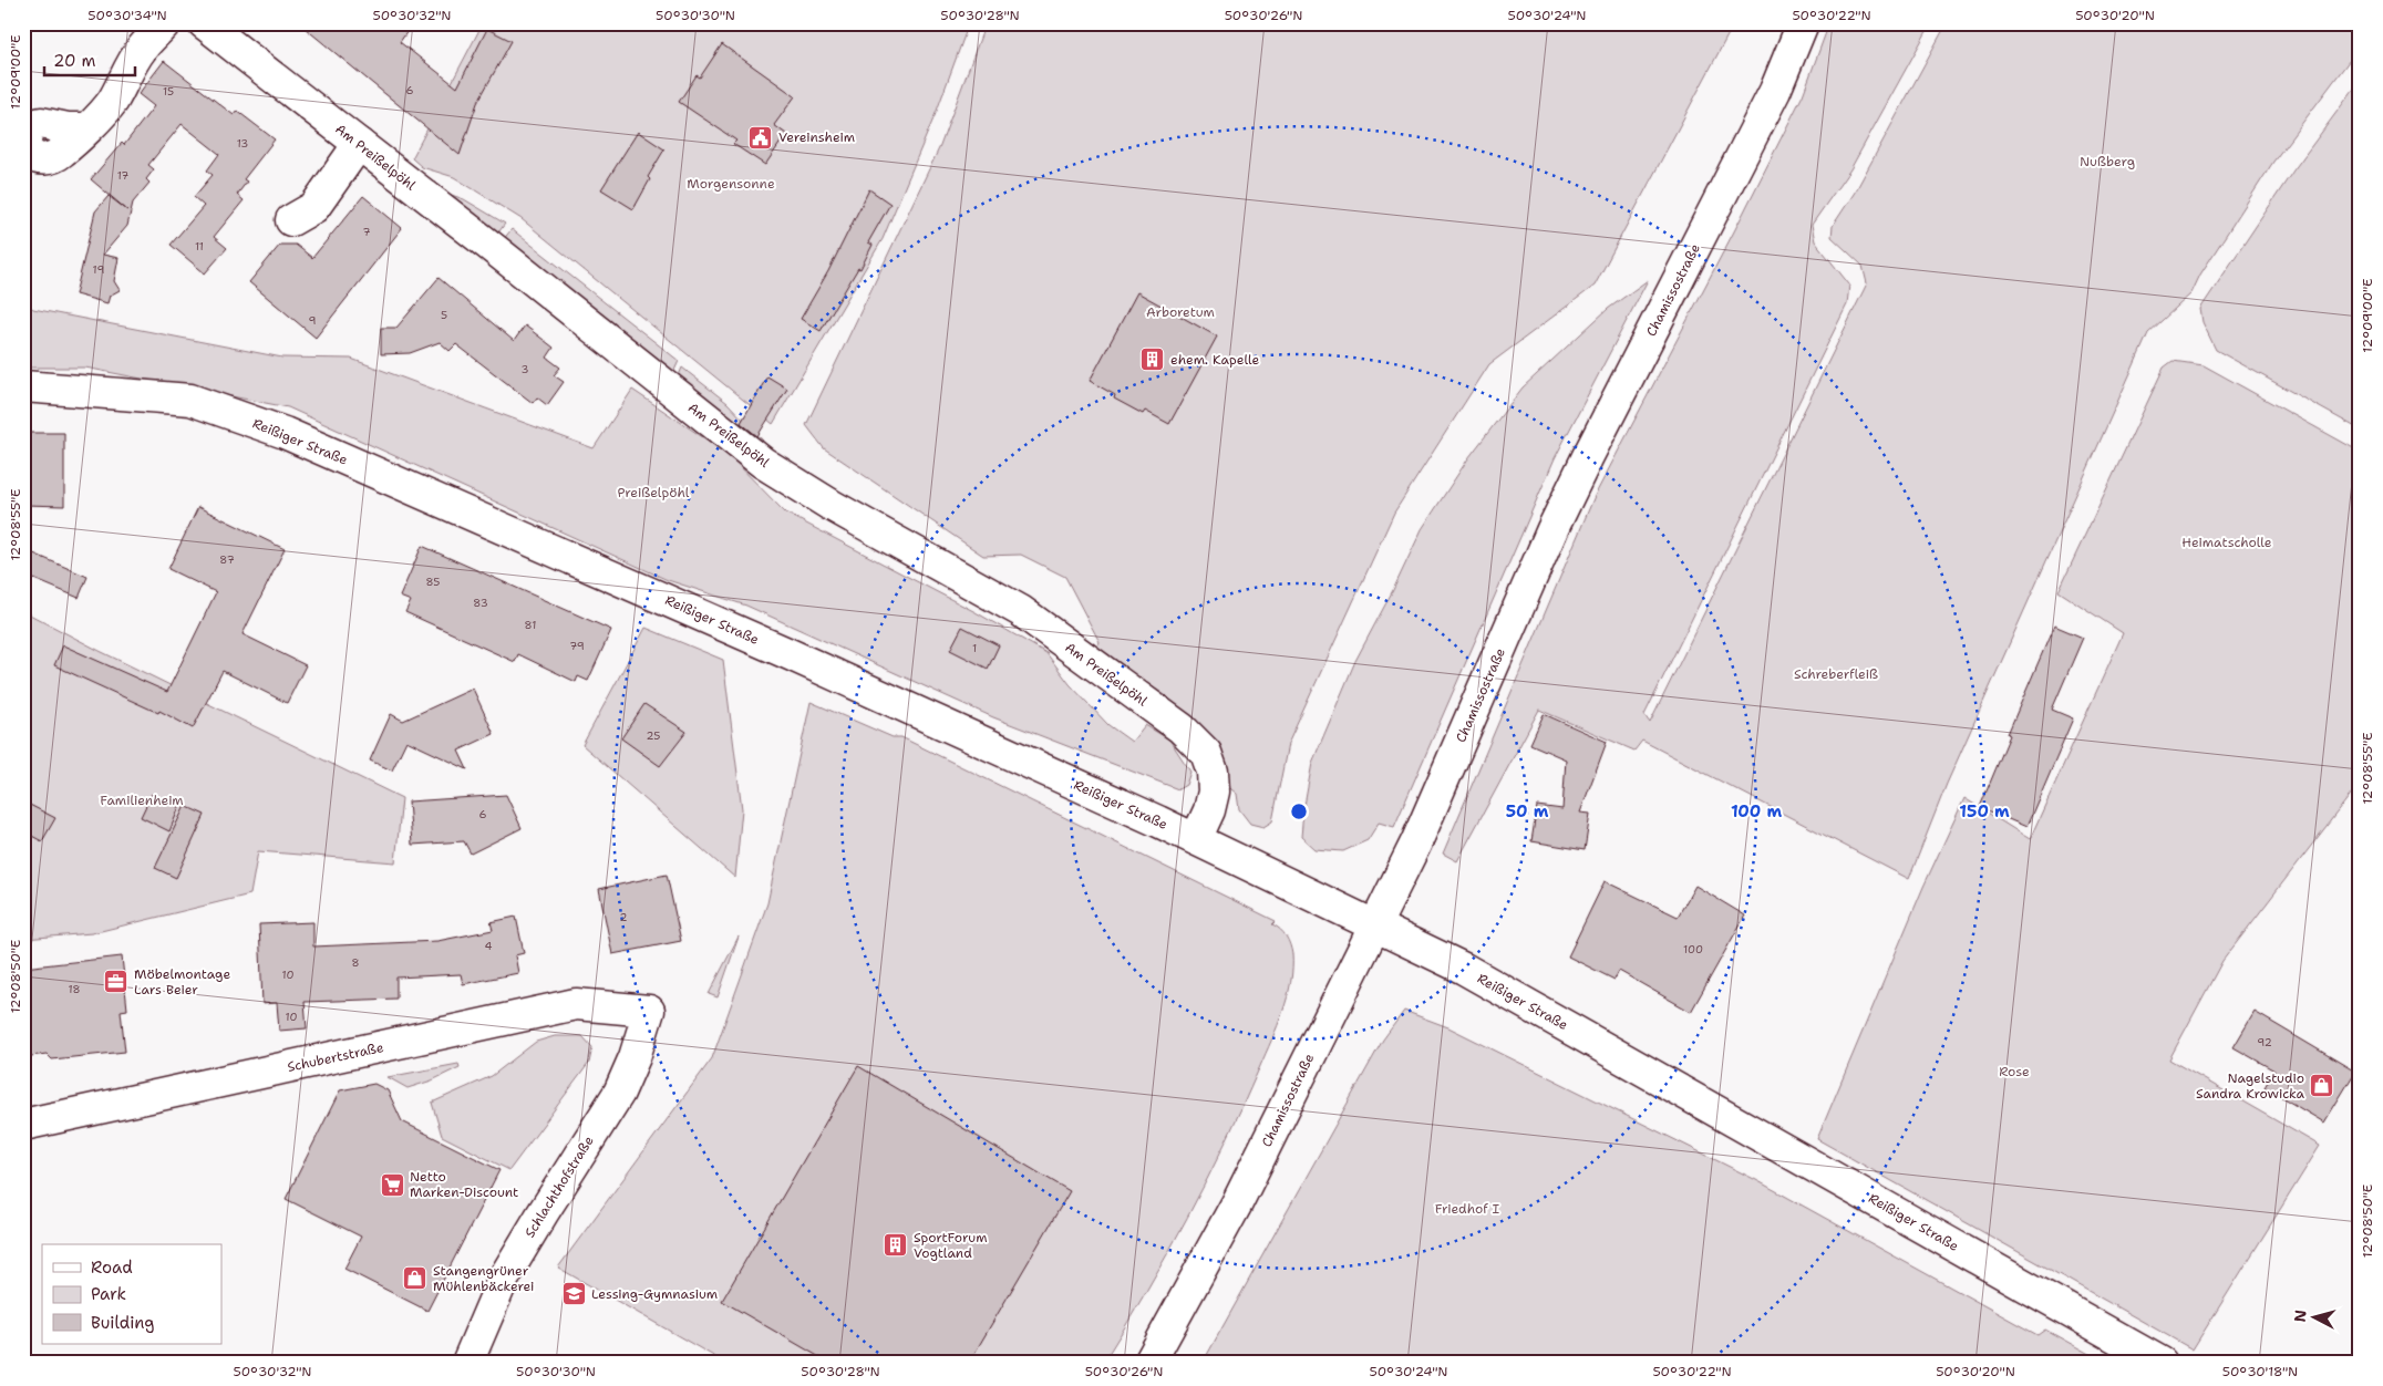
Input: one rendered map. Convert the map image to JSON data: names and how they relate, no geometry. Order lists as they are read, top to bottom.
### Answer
{
  "streets": {
    "street": [
      "Am Preißelpöhl",
      "Chamissostraße",
      "Reißiger Straße",
      "Schubertstraße",
      "Schlachthofstraße"
    ]
  },
  "crossings": [
    ["Am Preißelpöhl", "Reißiger Straße"],
    ["Chamissostraße", "Reißiger Straße"],
    ["Schubertstraße", "Schlachthofstraße"]
  ],
  "parks": [
    "Nußberg",
    "Morgensonne",
    "Arboretum",
    "Preißelpöhl",
    "Heimatscholle",
    "Schreberfleiß",
    "Familienheim",
    "Rose",
    "Friedhof I"
  ],
  "places": {
    "public building": ["Vereinsheim"],
    "building": ["ehem. Kapelle", "SportForum Vogtland"],
    "office": ["Möbelmontage Lars Beier"],
    "shop": ["Nagelstudio Sandra Krowicka", "Stangengrüner Mühlenbäckerei"],
    "supermarket": ["Netto Marken-Discount"],
    "school or university": ["Lessing-Gymnasium"]
  },
  "house_numbers": [
    "6",
    "15",
    "13",
    "17",
    "7",
    "11",
    "19",
    "5",
    "9",
    "3",
    "87",
    "85",
    "83",
    "81",
    "79",
    "1",
    "25",
    "6",
    "2",
    "4",
    "100",
    "8",
    "10",
    "18",
    "10",
    "92"
  ],
  "legend": ["Road", "Park", "Building"],
  "scale_bar": "20 m",
  "north": "left",
  "coordinates": [
    "50°30'34\"N",
    "50°30'32\"N",
    "50°30'30\"N",
    "50°30'28\"N",
    "50°30'26\"N",
    "50°30'24\"N",
    "50°30'22\"N",
    "50°30'20\"N",
    "12°09'00\"E",
    "12°08'55\"E",
    "12°08'50\"E",
    "50°30'18\"N"
  ],
  "rings": ["50 m", "100 m", "150 m"]
}
